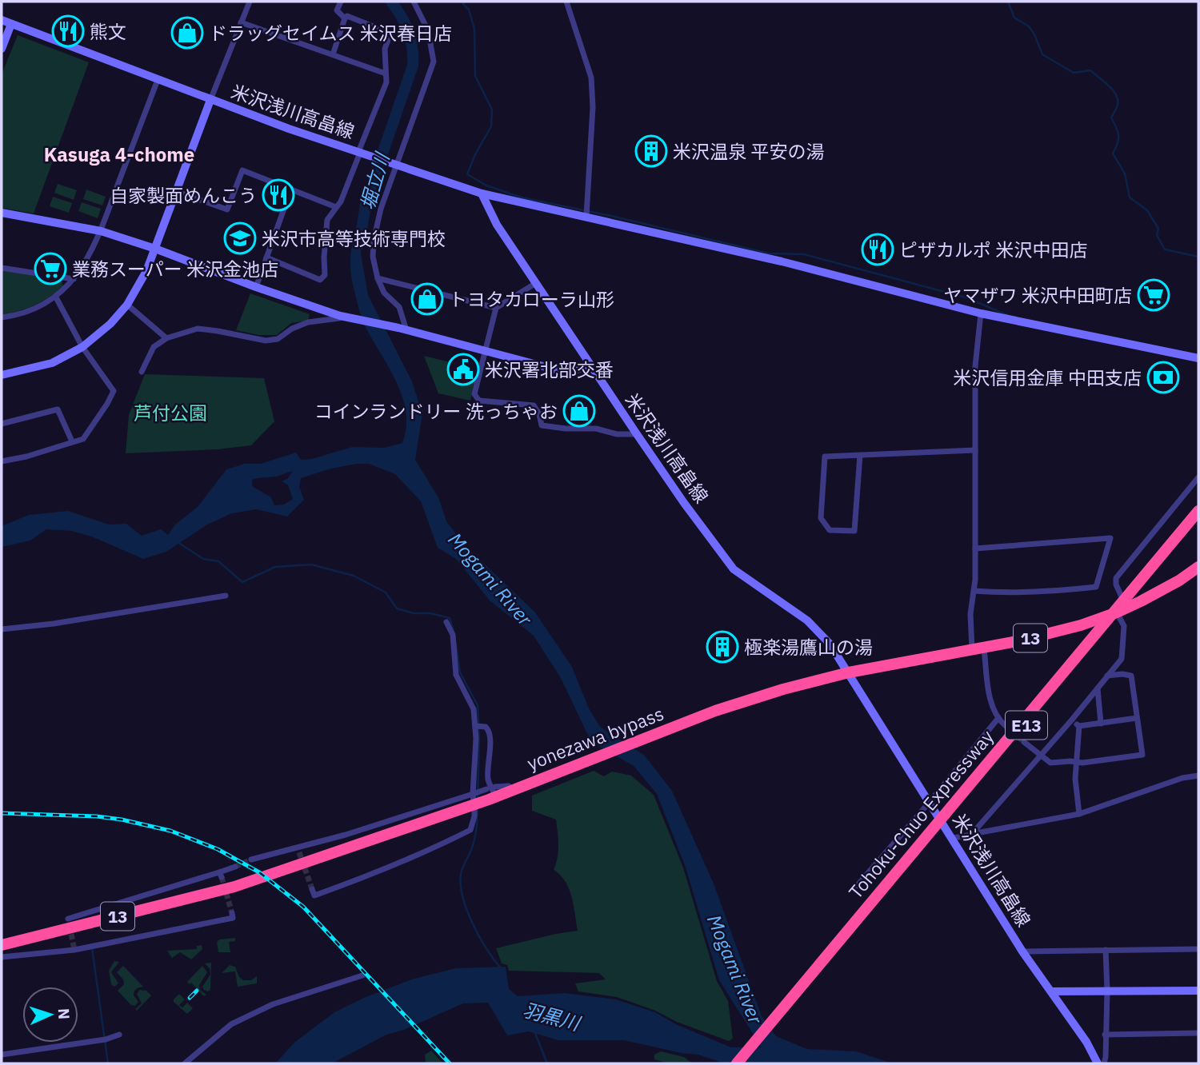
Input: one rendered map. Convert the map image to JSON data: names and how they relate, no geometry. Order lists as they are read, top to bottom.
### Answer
{
  "streets": {
    "highway": [
      "13",
      "E13",
      "yonezawa bypass",
      "Tohoku-Chuo Expressway"
    ],
    "street": ["米沢浅川高畠線"]
  },
  "crossings": [
    ["米沢浅川高畠線", "yonezawa bypass"]
  ],
  "districts": ["Kasuga 4-chome"],
  "water": ["堀立川", "Mogami River", "羽黒川"],
  "parks": ["芦付公園"],
  "places": {
    "restaurant": ["熊文", "自家製面めんこう", "ピザカルポ 米沢中田店"],
    "shop": ["ドラッグセイムス 米沢春日店", "トヨタカローラ山形", "コインランドリー 洗っちゃお"],
    "building": ["米沢温泉 平安の湯", "極楽湯鷹山の湯"],
    "school or university": ["米沢市高等技術専門校"],
    "supermarket": ["業務スーパー 米沢金池店", "ヤマザワ 米沢中田町店"],
    "public building": ["米沢署北部交番"],
    "bank": ["米沢信用金庫 中田支店"]
  },
  "north": "right"
}
